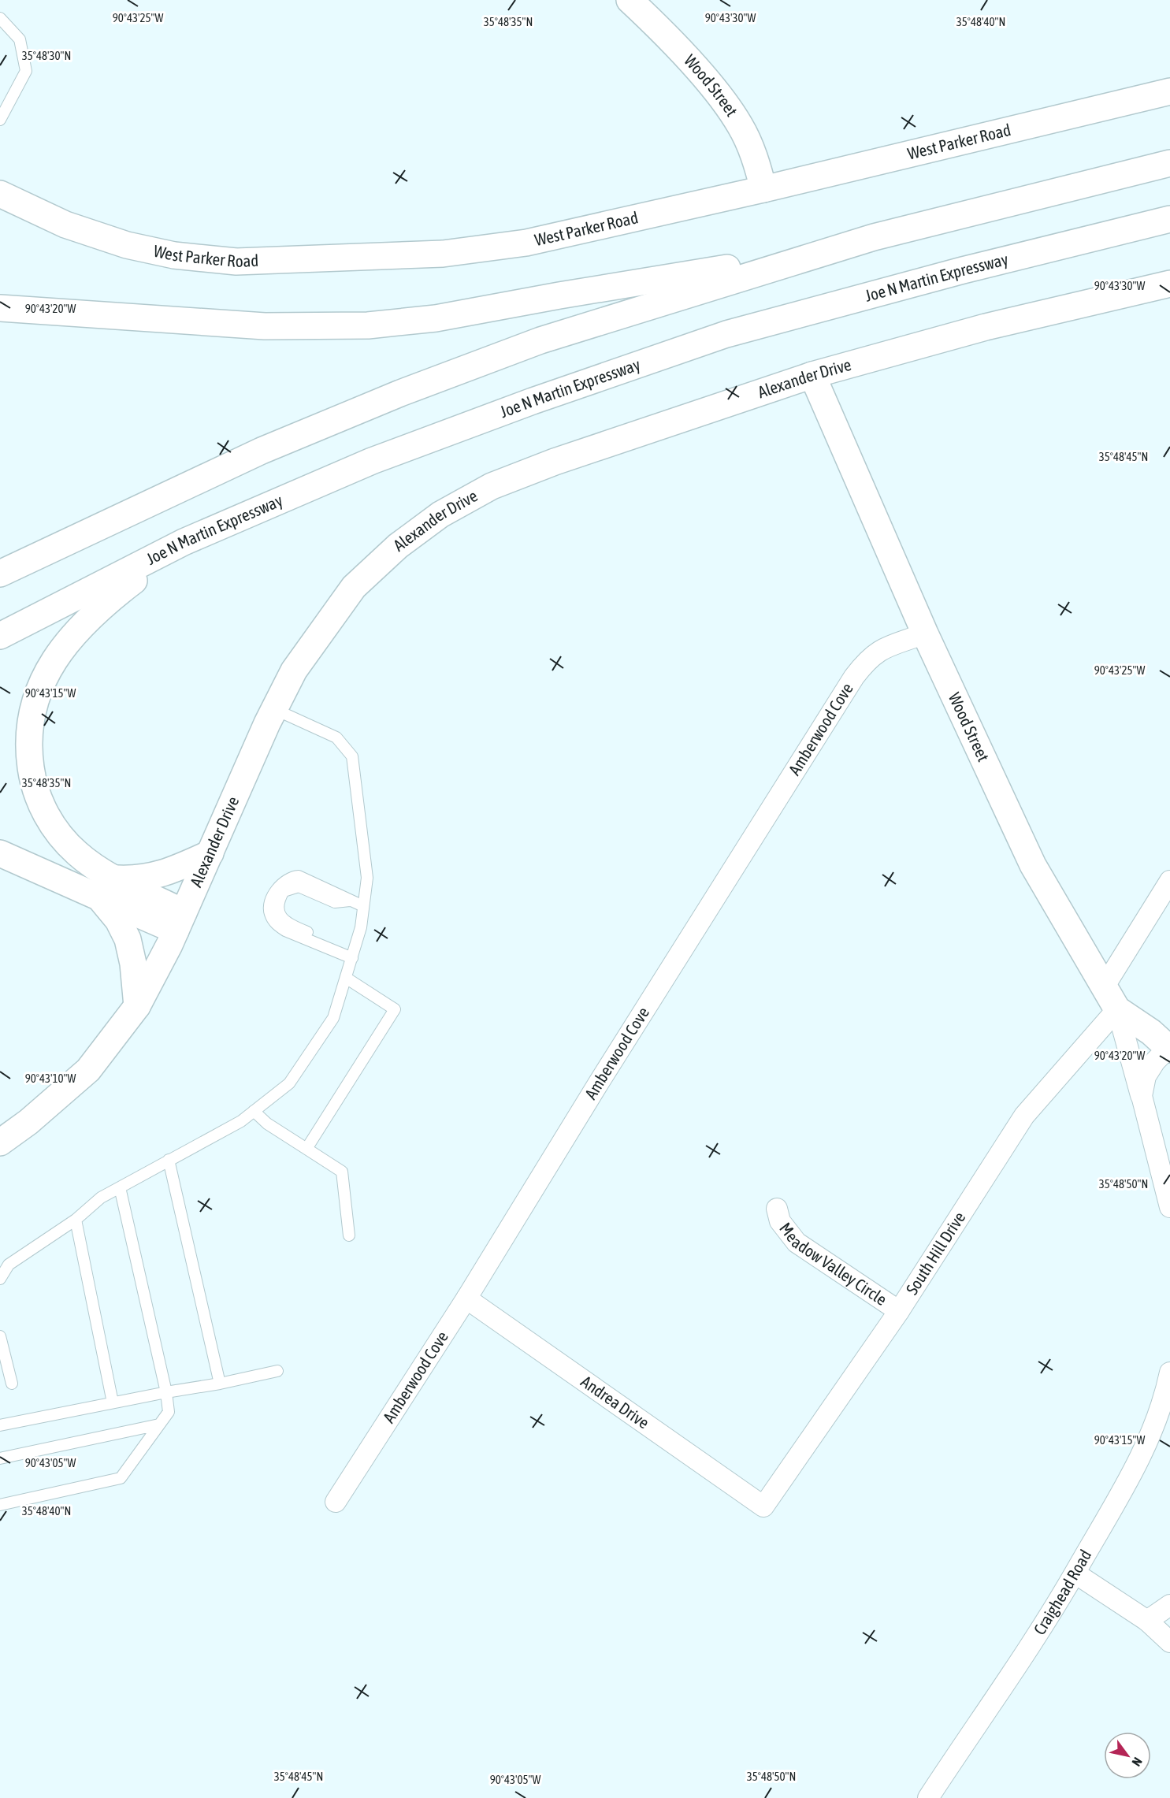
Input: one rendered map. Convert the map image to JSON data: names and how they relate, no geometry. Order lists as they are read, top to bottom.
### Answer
{
  "streets": {
    "main road": [
      "Wood Street",
      "West Parker Road",
      "Joe N Martin Expressway",
      "Alexander Drive"
    ],
    "street": [
      "Amberwood Cove",
      "South Hill Drive",
      "Meadow Valley Circle",
      "Andrea Drive",
      "Craighead Road"
    ]
  },
  "crossings": [
    ["Wood Street", "West Parker Road"],
    ["Wood Street", "Alexander Drive"],
    ["Wood Street", "Amberwood Cove"],
    ["Wood Street", "South Hill Drive"],
    ["Amberwood Cove", "Andrea Drive"],
    ["South Hill Drive", "Meadow Valley Circle"],
    ["South Hill Drive", "Andrea Drive"]
  ],
  "north": "bottom right",
  "coordinates": [
    "90°43'25\"W",
    "90°43'30\"W",
    "35°48'35\"N",
    "35°48'40\"N",
    "35°48'30\"N",
    "90°43'20\"W",
    "35°48'45\"N",
    "90°43'15\"W",
    "90°43'10\"W",
    "35°48'50\"N",
    "90°43'05\"W"
  ]
}
